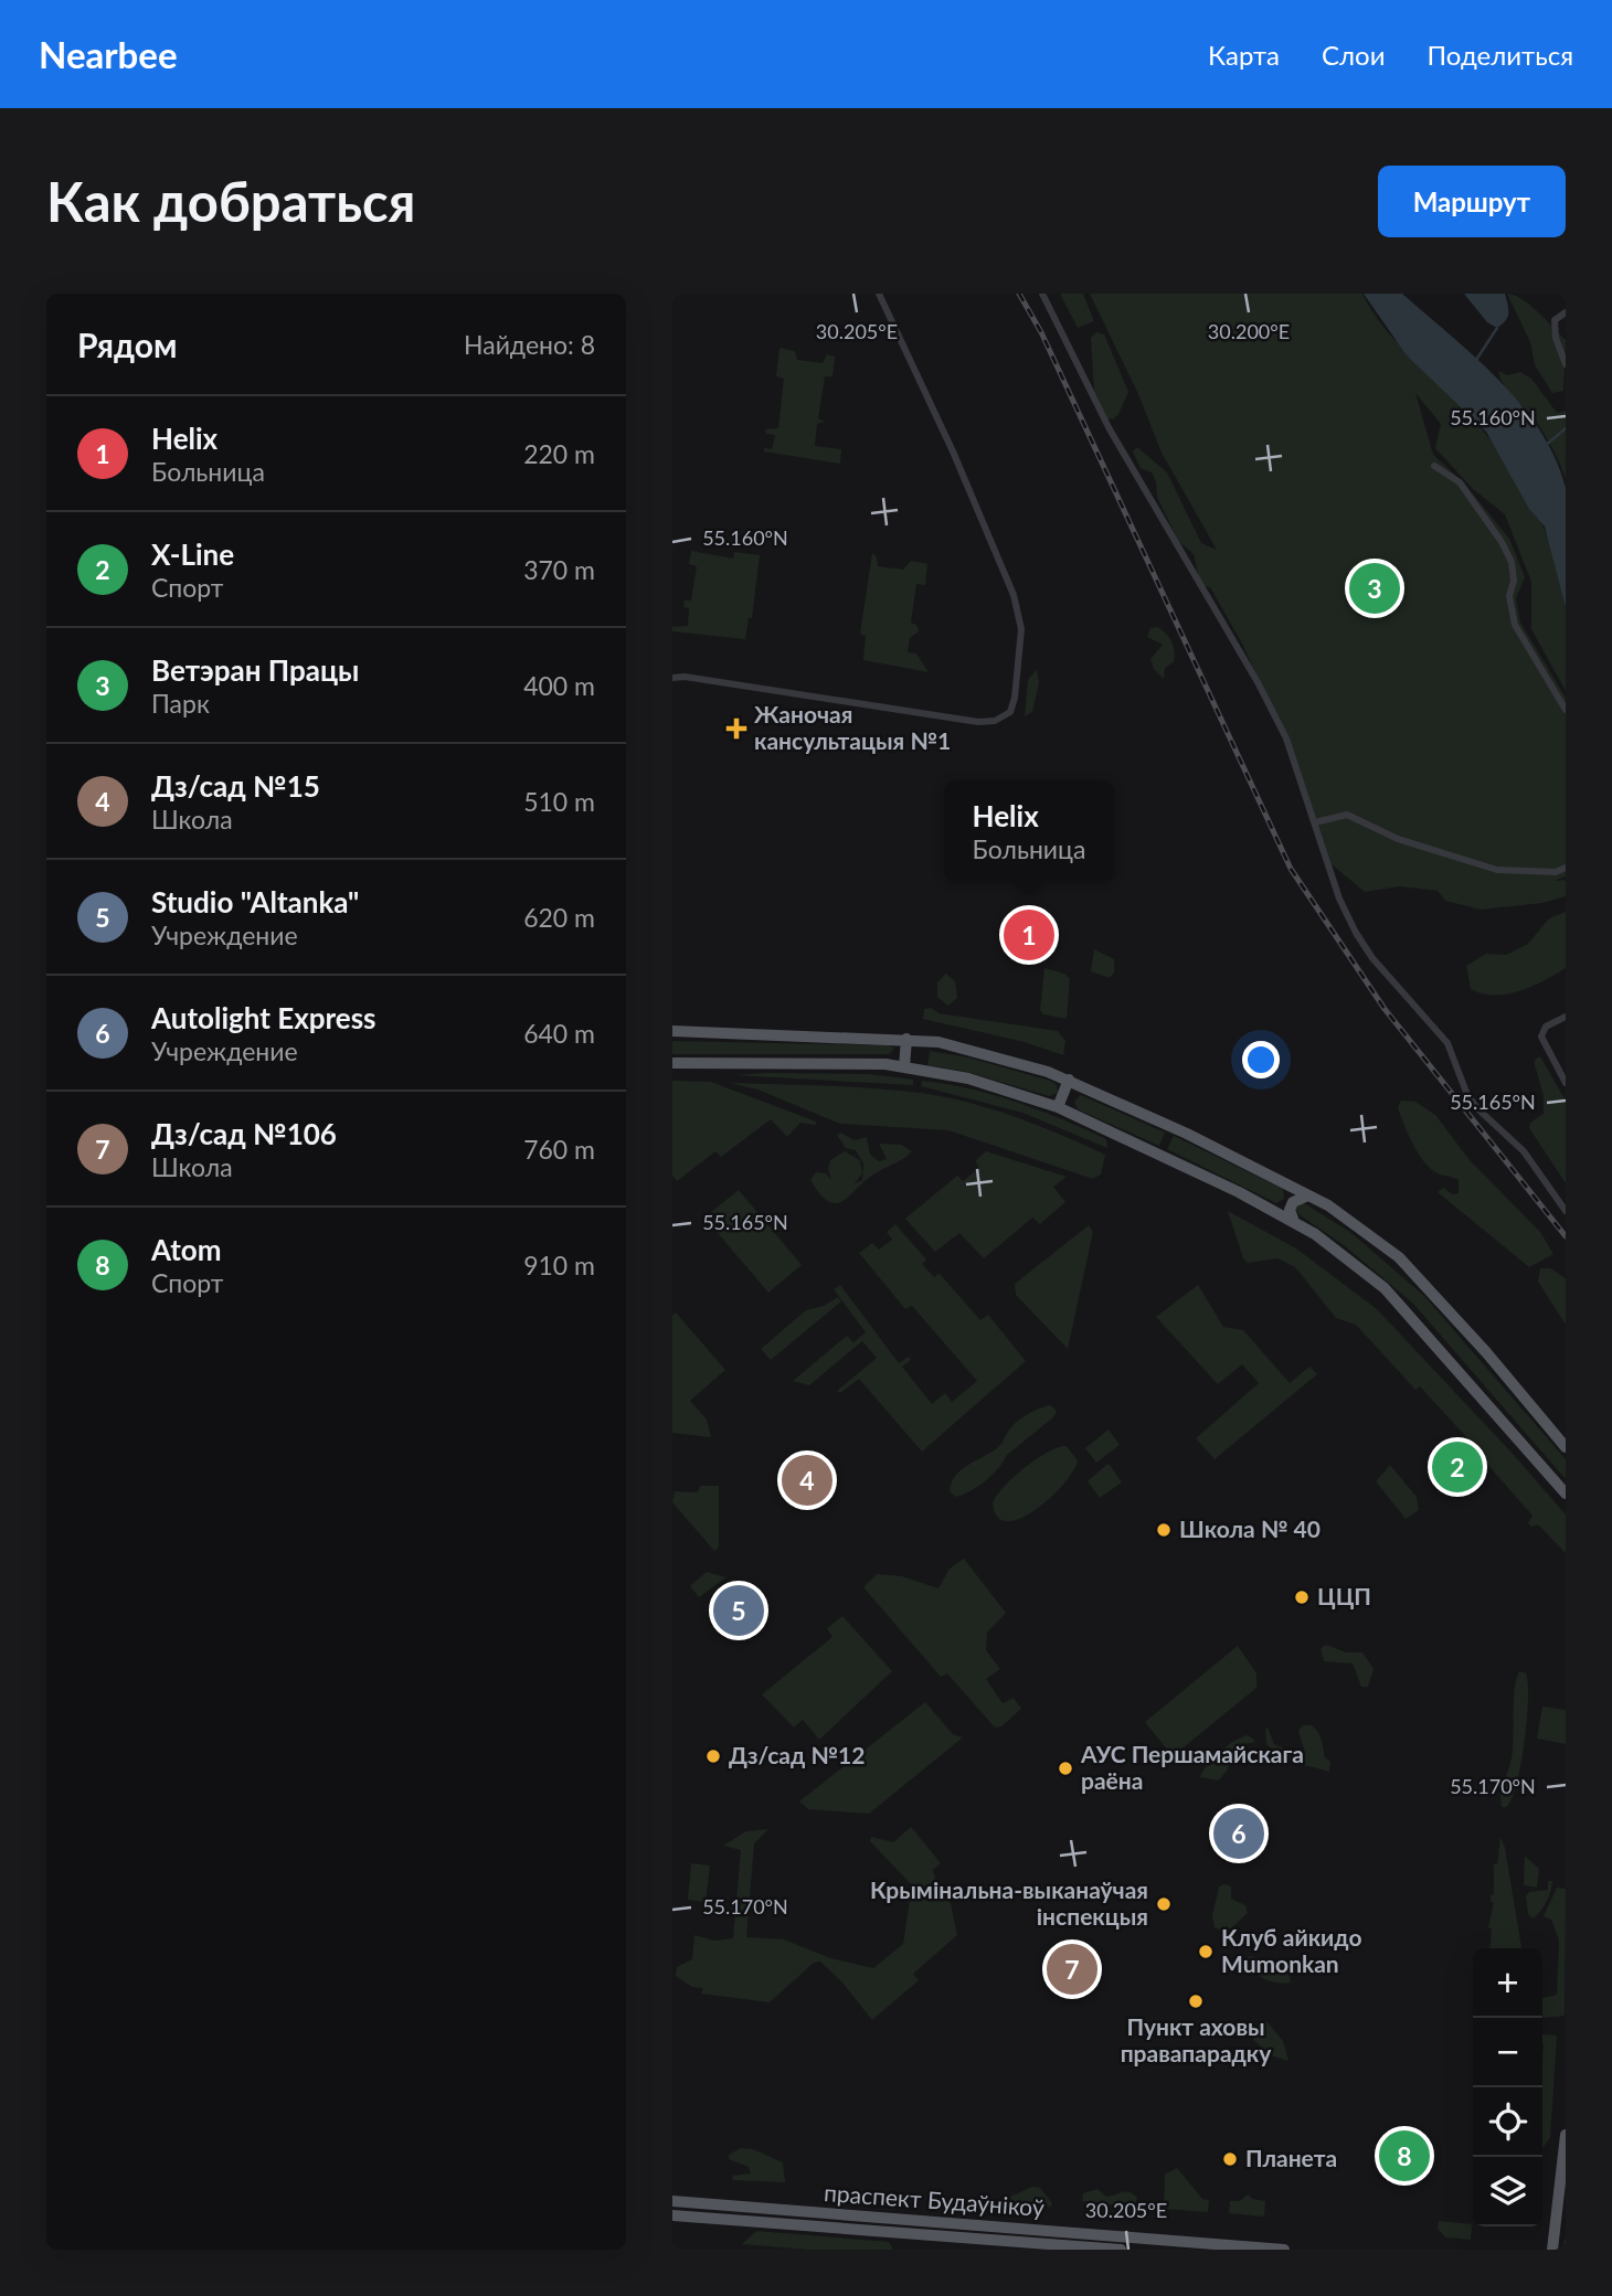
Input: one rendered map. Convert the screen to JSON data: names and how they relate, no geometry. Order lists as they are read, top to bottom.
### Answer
{
  "streets": {
    "main road": ["праспект Будаўнікоў"]
  },
  "places": {
    "health": ["Жаночая кансультацыя №1"],
    "other": [
      "Школа № 40",
      "ЦЦП",
      "Дз/сад №12",
      "АУС Першамайскага раёна",
      "Крымінальна-выканаўчая інспекцыя",
      "Клуб айкидо Mumonkan",
      "Пункт аховы правапарадку",
      "Планета"
    ]
  },
  "page": {
    "header": "Nearbee",
    "nav": ["Карта", "Слои", "Поделиться"],
    "buttons": "Маршрут",
    "title": "Как добраться",
    "heading": ["Рядом", "Найдено: 8"],
    "list": [
      {
        "mark": "1",
        "name": "Helix",
        "note": "Больница",
        "value": "220 m"
      },
      {
        "mark": "2",
        "name": "X-Line",
        "note": "Спорт",
        "value": "370 m"
      },
      {
        "mark": "3",
        "name": "Ветэран Працы",
        "note": "Парк",
        "value": "400 m"
      },
      {
        "mark": "4",
        "name": "Дз/сад №15",
        "note": "Школа",
        "value": "510 m"
      },
      {
        "mark": "5",
        "name": "Studio \"Altanka\"",
        "note": "Учреждение",
        "value": "620 m"
      },
      {
        "mark": "6",
        "name": "Autolight Express",
        "note": "Учреждение",
        "value": "640 m"
      },
      {
        "mark": "7",
        "name": "Дз/сад №106",
        "note": "Школа",
        "value": "760 m"
      },
      {
        "mark": "8",
        "name": "Atom",
        "note": "Спорт",
        "value": "910 m"
      }
    ],
    "pins": [
      "3",
      "1",
      "2",
      "4",
      "5",
      "6",
      "7",
      "8"
    ],
    "popup": ["Helix", "Больница"],
    "map_buttons": ["+", "−"]
  },
  "coordinates": [
    "30.205°E",
    "30.200°E",
    "55.160°N",
    "55.165°N",
    "55.170°N"
  ]
}
